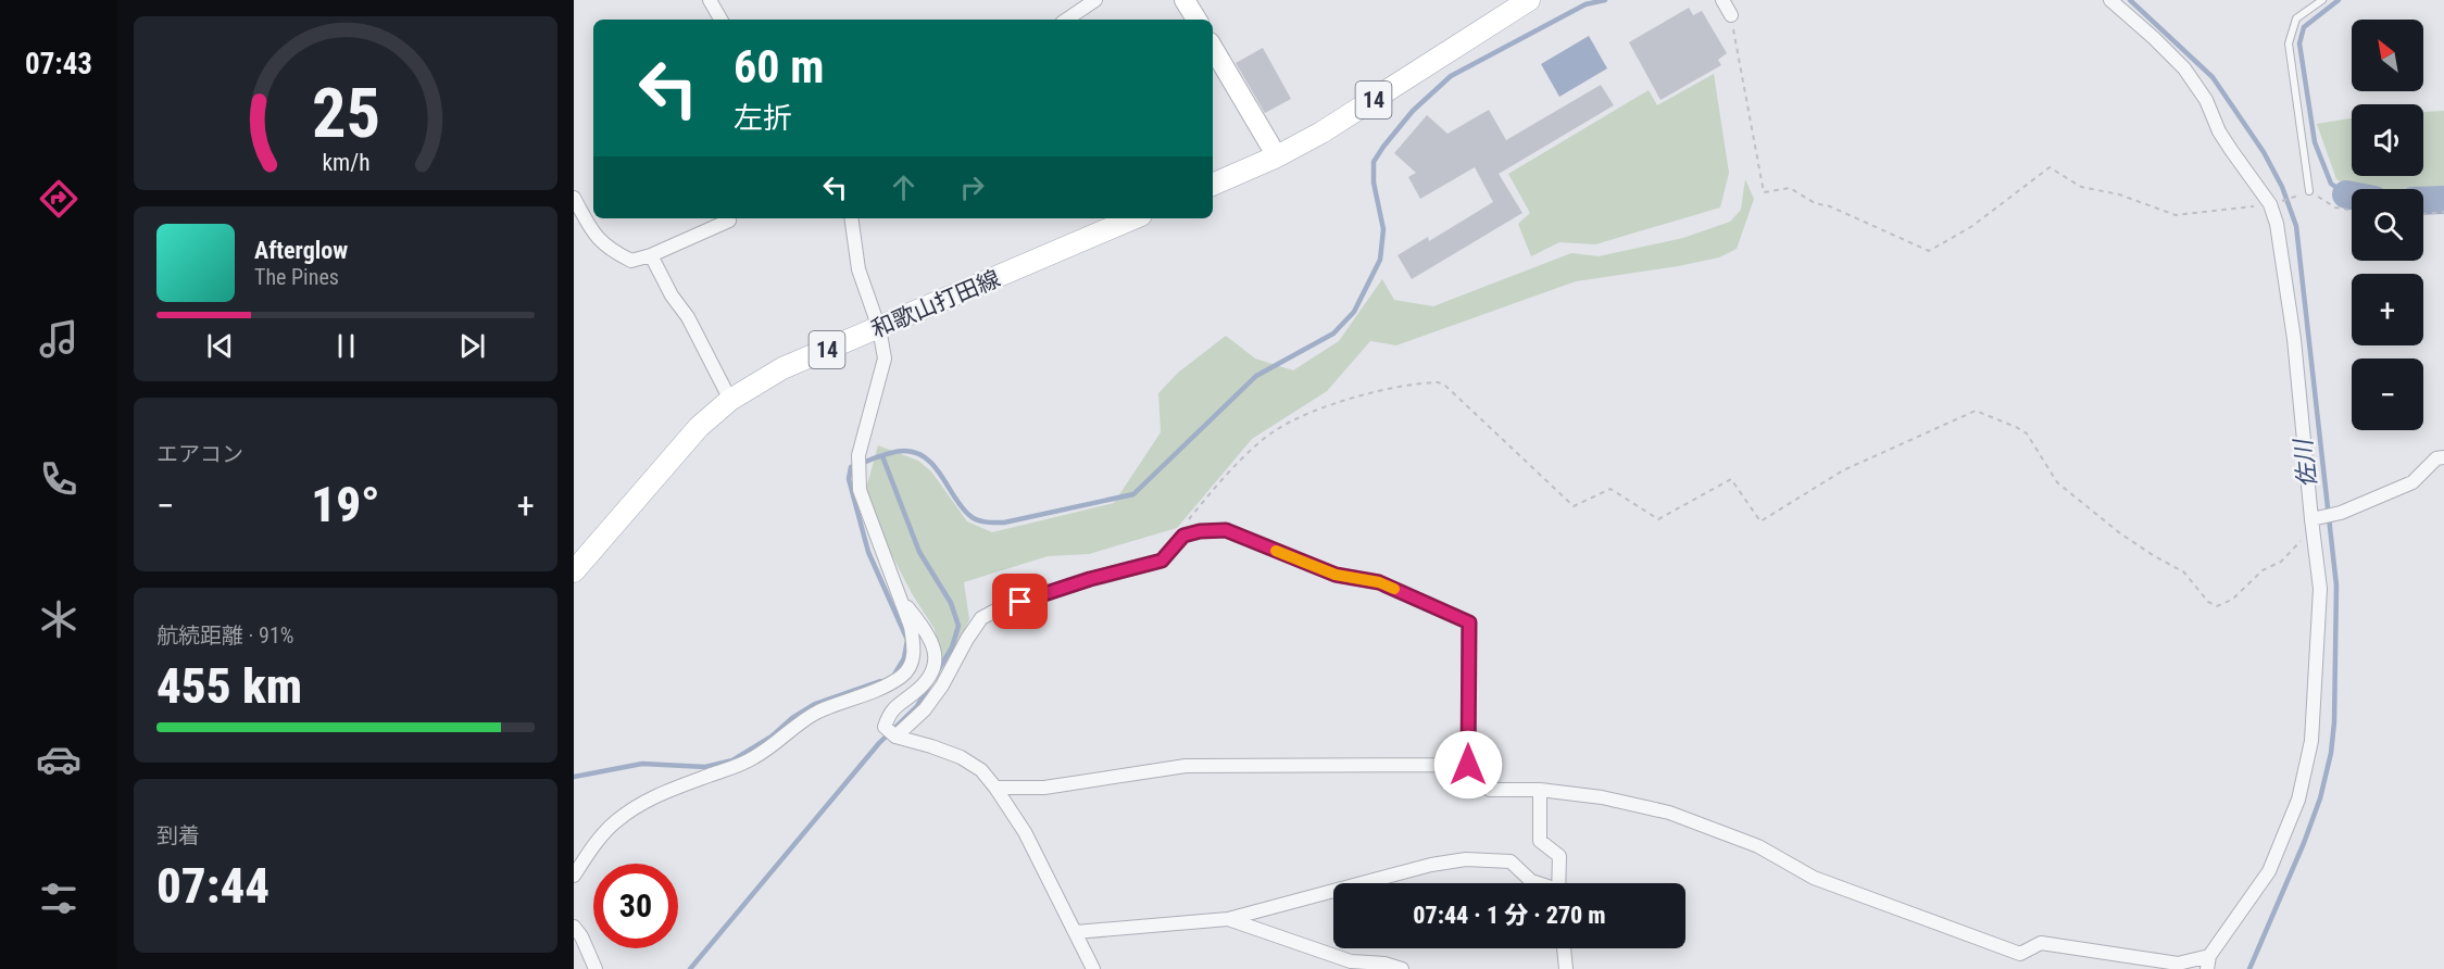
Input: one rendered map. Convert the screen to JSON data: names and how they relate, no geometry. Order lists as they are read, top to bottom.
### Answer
{
  "streets": {
    "main road": ["14", "和歌山打田線"]
  },
  "water": ["佐川"],
  "north": "top left",
  "page": {
    "tabs": "07:43",
    "map_buttons": ["+", "−"],
    "turn": ["60 m", "左折"],
    "song": ["Afterglow", "The Pines"],
    "tile": [
      "エアコン",
      ["航続距離 · 91%", "455 km"],
      ["到着", "07:44"]
    ],
    "heat": ["−", "19°", "+"],
    "limit": "30",
    "trip": "07:44 · 1 分 · 270 m",
    "gauge": ["25", "km/h"]
  }
}
